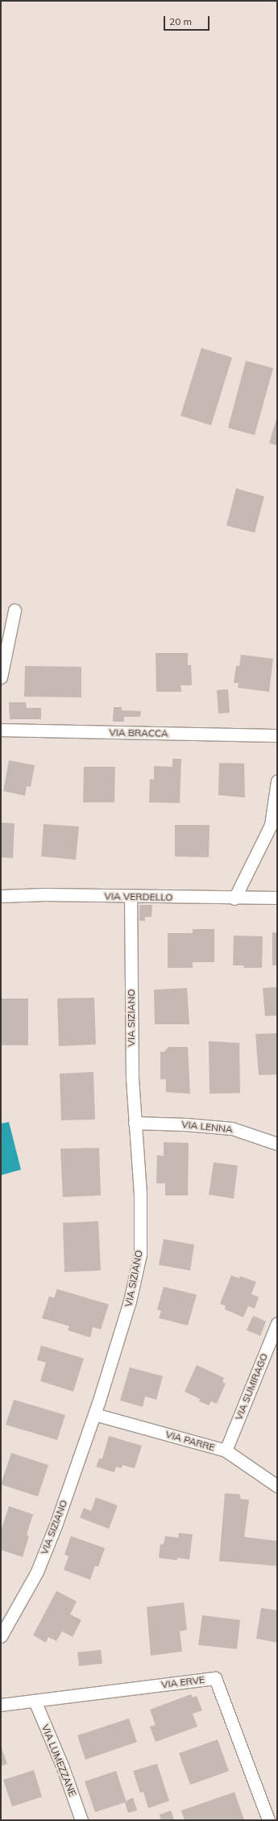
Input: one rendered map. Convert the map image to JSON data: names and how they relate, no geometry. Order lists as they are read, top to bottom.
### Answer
{
  "streets": {
    "street": [
      "VIA BRACCA",
      "VIA VERDELLO",
      "VIA SIZIANO",
      "VIA LENNA",
      "VIA SUMIRAGO",
      "VIA PARRE",
      "VIA ERVE",
      "VIA LUMEZZANE"
    ]
  },
  "crossings": [
    ["VIA VERDELLO", "VIA SIZIANO"],
    ["VIA SIZIANO", "VIA LENNA"],
    ["VIA SIZIANO", "VIA PARRE"],
    ["VIA SUMIRAGO", "VIA PARRE"],
    ["VIA ERVE", "VIA LUMEZZANE"]
  ],
  "scale_bar": "20 m"
}
